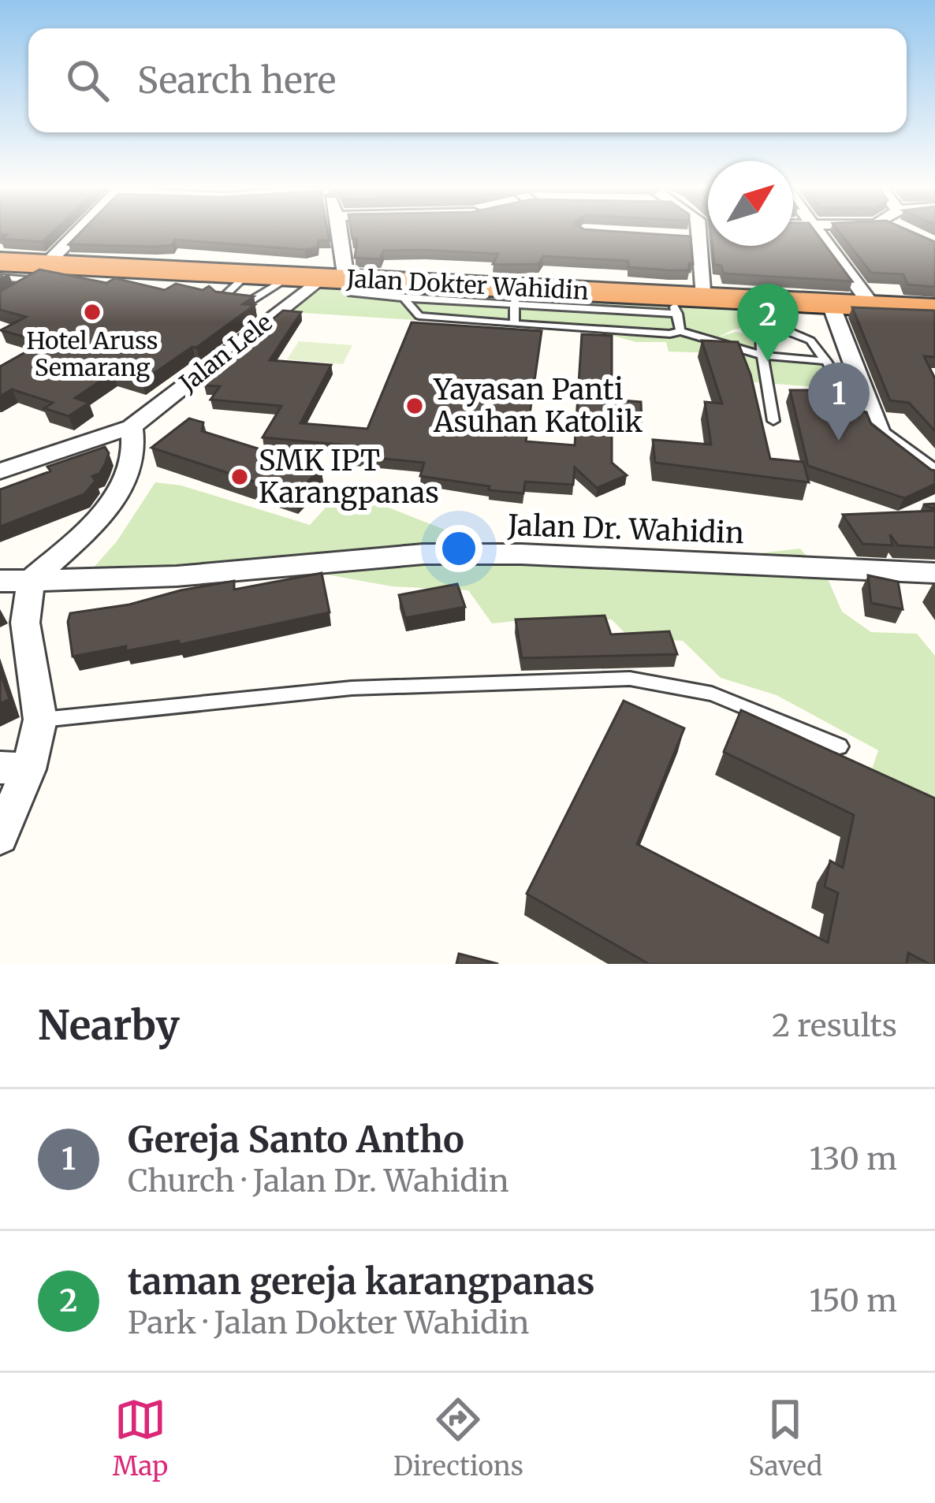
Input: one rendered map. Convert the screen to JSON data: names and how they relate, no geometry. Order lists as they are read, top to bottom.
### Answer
{
  "streets": {
    "highway": ["Jalan Dokter Wahidin"],
    "street": ["Jalan Lele", "Jalan Dr. Wahidin"]
  },
  "crossings": [
    ["Jalan Dokter Wahidin", "Jalan Lele"]
  ],
  "places": ["Hotel Aruss Semarang", "Yayasan Panti Asuhan Katolik", "SMK IPT Karangpanas"],
  "north": "top right",
  "page": {
    "search": "Search here",
    "pins": ["2", "1"],
    "heading": ["Nearby", "2 results"],
    "list": [
      {
        "mark": "1",
        "name": "Gereja Santo Antho",
        "note": "Church · Jalan Dr. Wahidin",
        "value": "130 m"
      },
      {
        "mark": "2",
        "name": "taman gereja karangpanas",
        "note": "Park · Jalan Dokter Wahidin",
        "value": "150 m"
      }
    ],
    "nav": ["Map", "Directions", "Saved"]
  }
}
